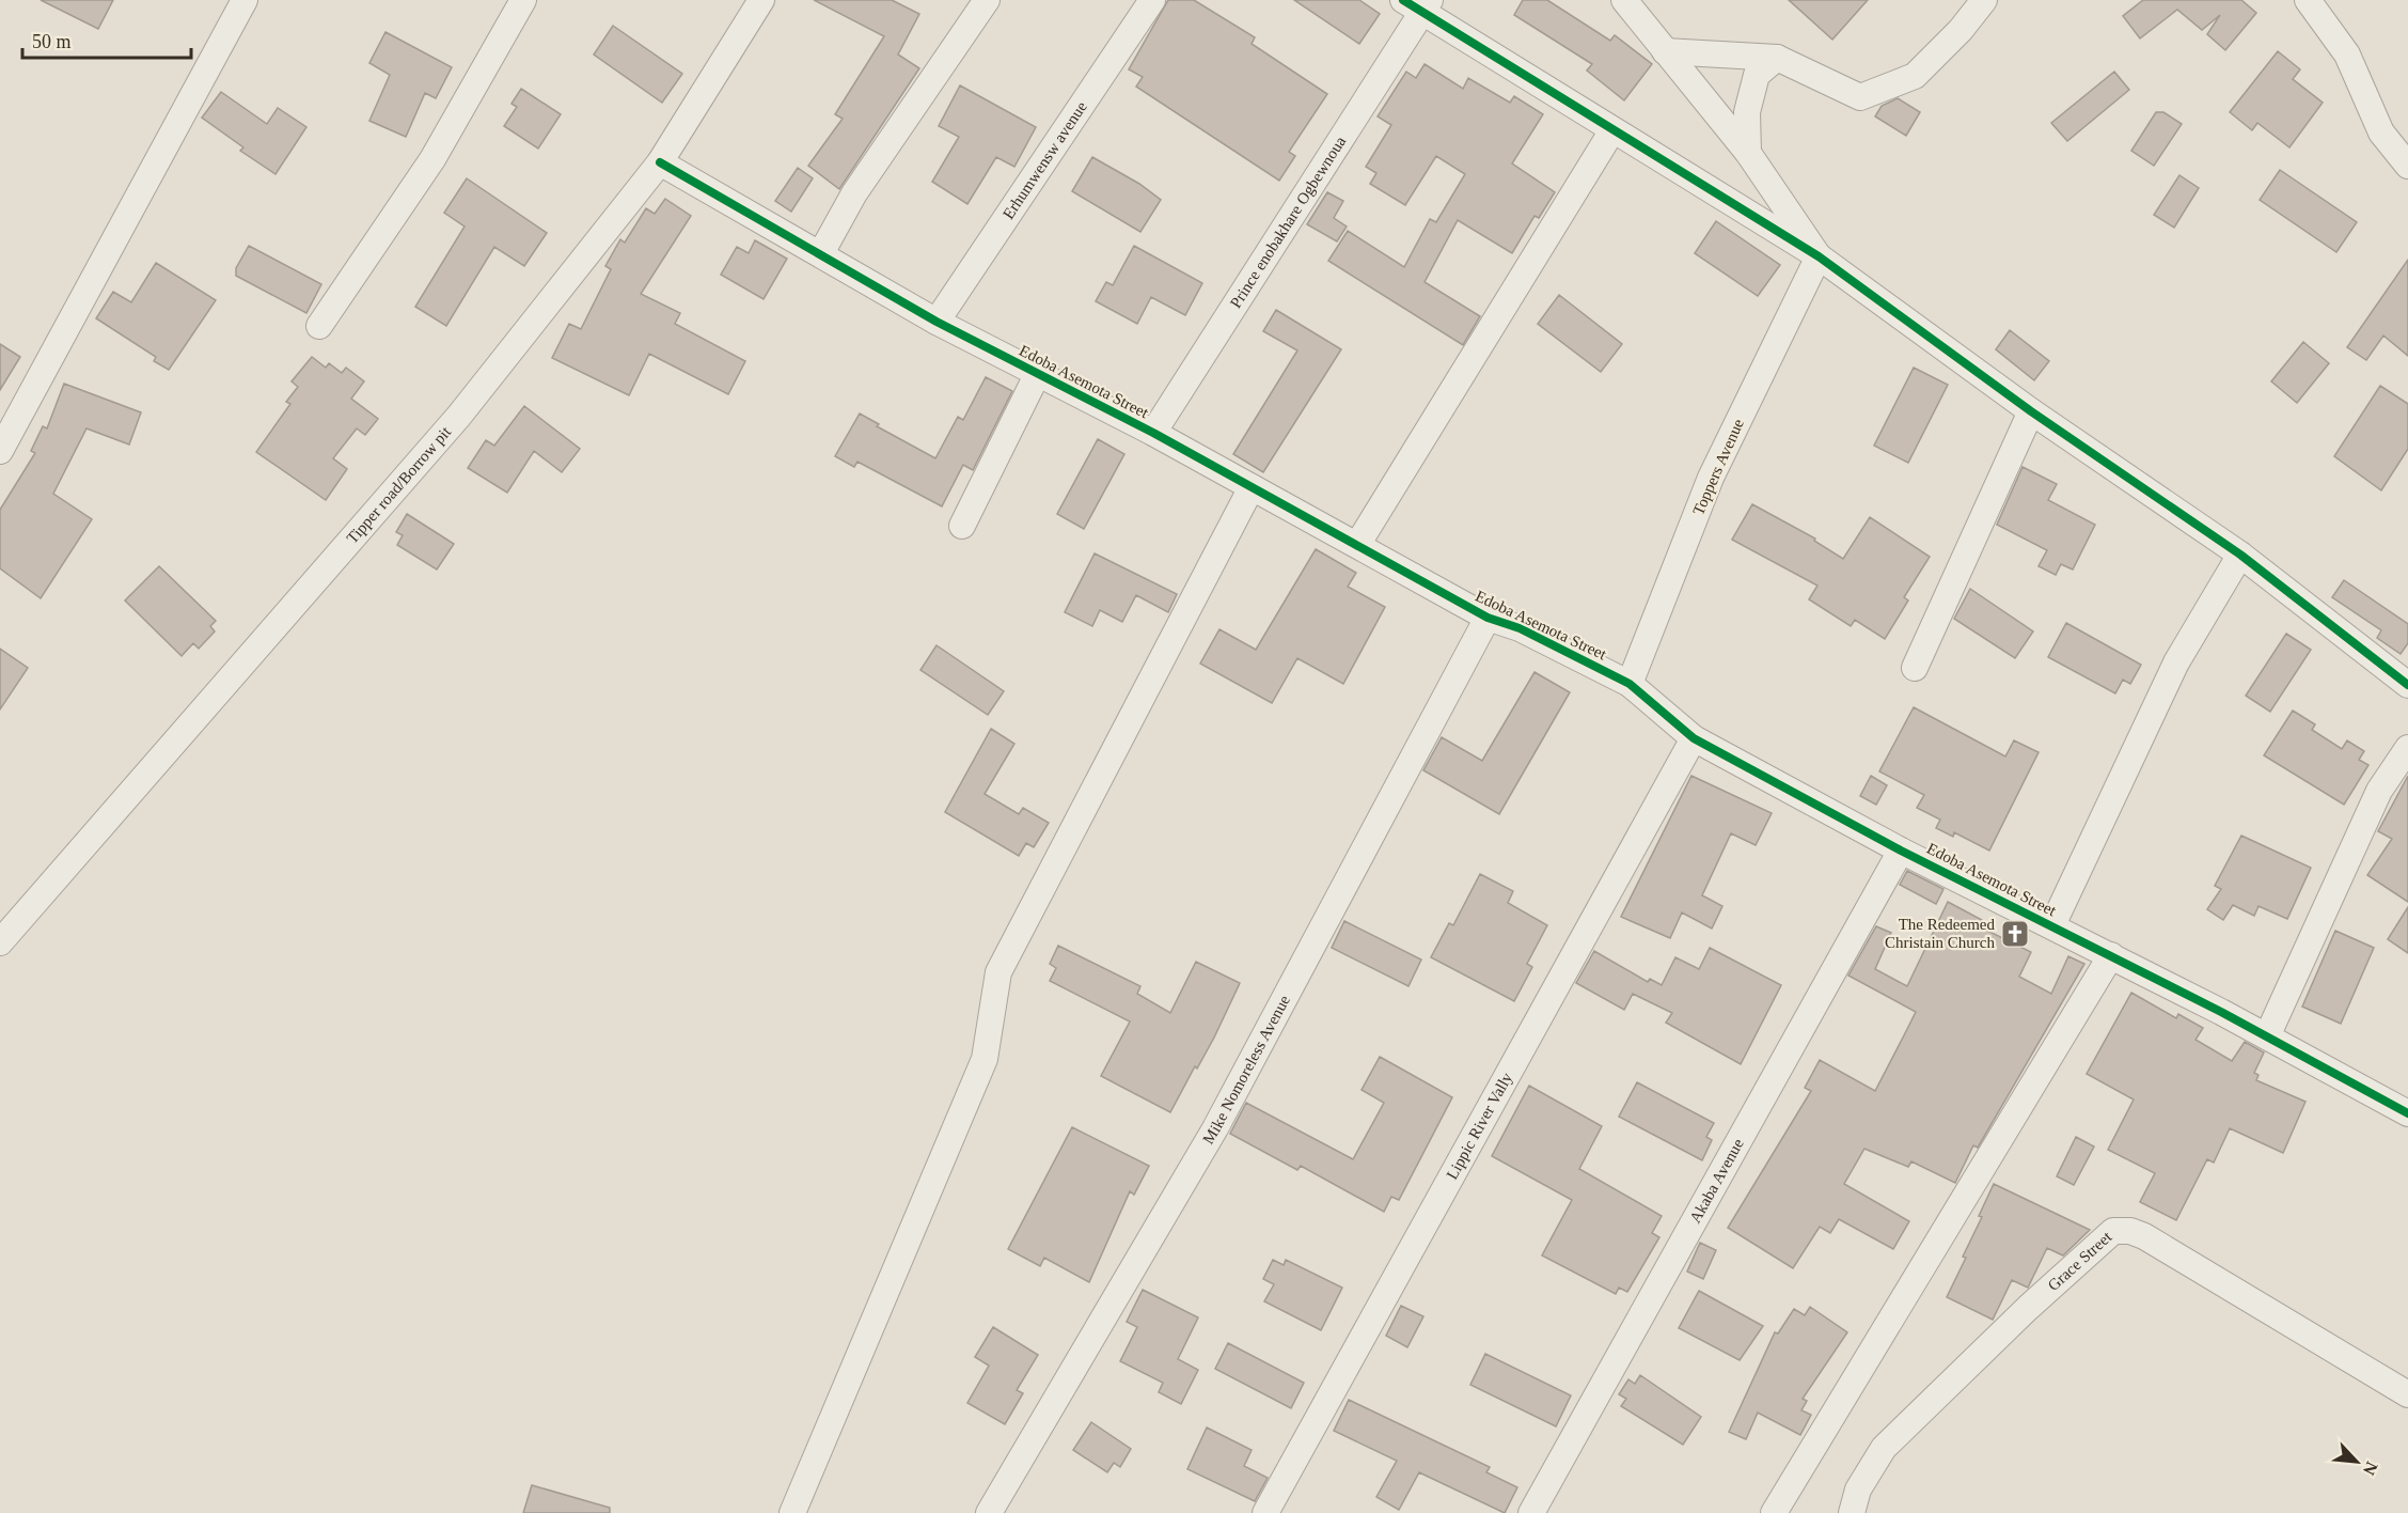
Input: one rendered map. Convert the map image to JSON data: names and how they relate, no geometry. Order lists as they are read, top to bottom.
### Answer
{
  "streets": {
    "street": [
      "Erhumwensw avenue",
      "Prince enobakhare Ogbewnoua",
      "Edoba Asemota Street",
      "Toppers Avenue",
      "Tipper road/Borrow pit",
      "Mike Nomoreless Avenue",
      "Lippic River Vally",
      "Akaba Avenue",
      "Grace Street"
    ]
  },
  "crossings": [
    ["Erhumwensw avenue", "Edoba Asemota Street"],
    ["Prince enobakhare Ogbewnoua", "Edoba Asemota Street"],
    ["Edoba Asemota Street", "Toppers Avenue"],
    ["Edoba Asemota Street", "Tipper road/Borrow pit"],
    ["Edoba Asemota Street", "Mike Nomoreless Avenue"],
    ["Edoba Asemota Street", "Lippic River Vally"],
    ["Edoba Asemota Street", "Akaba Avenue"]
  ],
  "places": {
    "church": ["The Redeemed Christain Church"]
  },
  "scale_bar": "50 m",
  "north": "bottom right"
}
